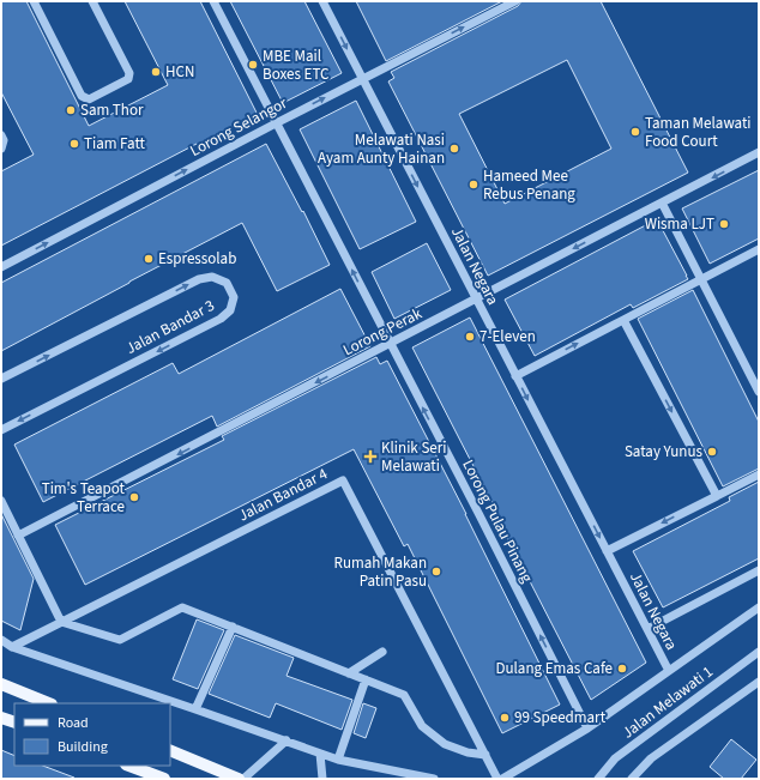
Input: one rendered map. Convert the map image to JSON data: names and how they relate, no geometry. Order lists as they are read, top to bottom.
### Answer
{
  "streets": {
    "street": [
      "Lorong Selangor",
      "Jalan Negara",
      "Jalan Bandar 3",
      "Lorong Perak",
      "Jalan Bandar 4",
      "Lorong Pulau Pinang",
      "Jalan Melawati 1"
    ]
  },
  "crossings": [
    ["Lorong Selangor", "Jalan Negara"],
    ["Lorong Selangor", "Lorong Pulau Pinang"],
    ["Jalan Negara", "Lorong Perak"],
    ["Lorong Perak", "Lorong Pulau Pinang"]
  ],
  "one_way": [
    "Lorong Selangor",
    "Jalan Negara",
    "Lorong Perak",
    "Lorong Pulau Pinang"
  ],
  "places": {
    "other": [
      "MBE Mail Boxes ETC",
      "HCN",
      "Sam Thor",
      "Taman Melawati Food Court",
      "Tiam Fatt",
      "Melawati Nasi Ayam Aunty Hainan",
      "Hameed Mee Rebus Penang",
      "Wisma LJT",
      "Espressolab",
      "7-Eleven",
      "Satay Yunus",
      "Tim's Teapot Terrace",
      "Rumah Makan Patin Pasu",
      "Dulang Emas Cafe",
      "99 Speedmart"
    ],
    "health": ["Klinik Seri Melawati"]
  },
  "legend": ["Road", "Building"]
}
